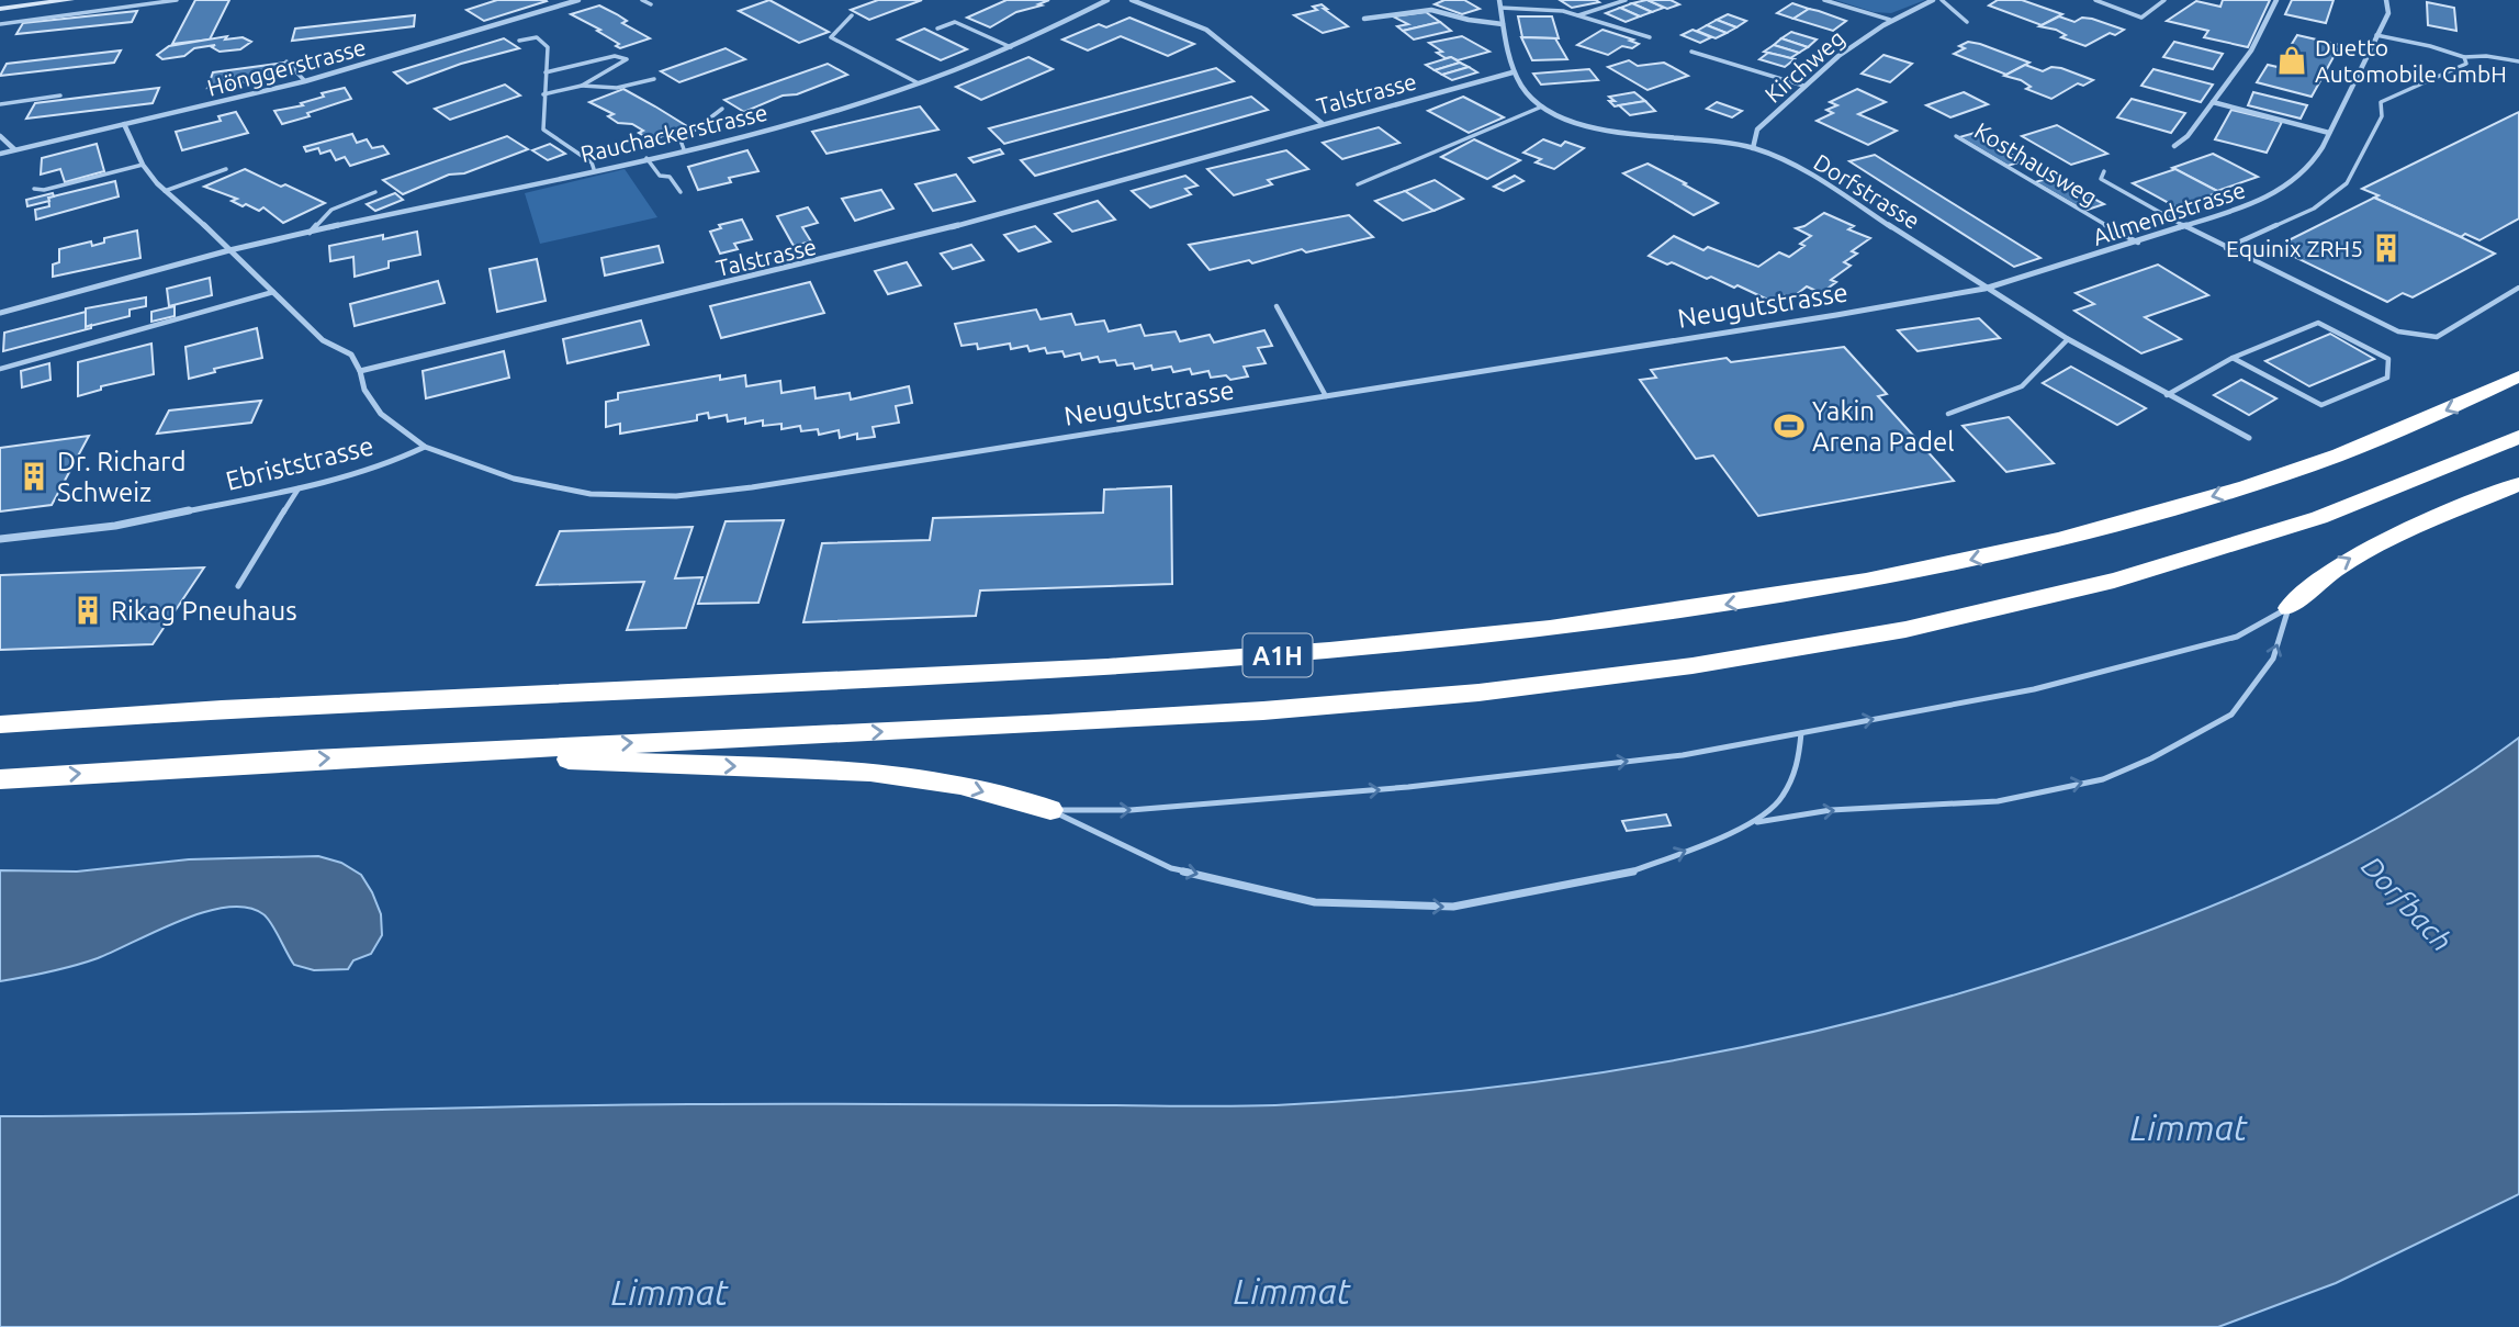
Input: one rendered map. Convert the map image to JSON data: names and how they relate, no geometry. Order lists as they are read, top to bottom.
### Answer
{
  "streets": {
    "highway": ["A1H"],
    "street": [
      "Kirchweg",
      "Hönggerstrasse",
      "Talstrasse",
      "Rauchackerstrasse",
      "Dorfstrasse",
      "Allmendstrasse",
      "Neugutstrasse",
      "Ebriststrasse"
    ],
    "lane": ["Kosthausweg"]
  },
  "crossings": [
    ["Kirchweg", "Dorfstrasse"],
    ["Talstrasse", "Dorfstrasse"],
    ["Talstrasse", "Neugutstrasse"],
    ["Kosthausweg", "Allmendstrasse"],
    ["Dorfstrasse", "Allmendstrasse"],
    ["Dorfstrasse", "Neugutstrasse"],
    ["Allmendstrasse", "Neugutstrasse"],
    ["Neugutstrasse", "Ebriststrasse"]
  ],
  "water": ["Dorfbach", "Limmat"],
  "places": {
    "shop": ["Duetto Automobile GmbH"],
    "building": ["Equinix ZRH5", "Dr. Richard Schweiz", "Rikag Pneuhaus"],
    "sports": ["Yakin Arena Padel"]
  }
}
